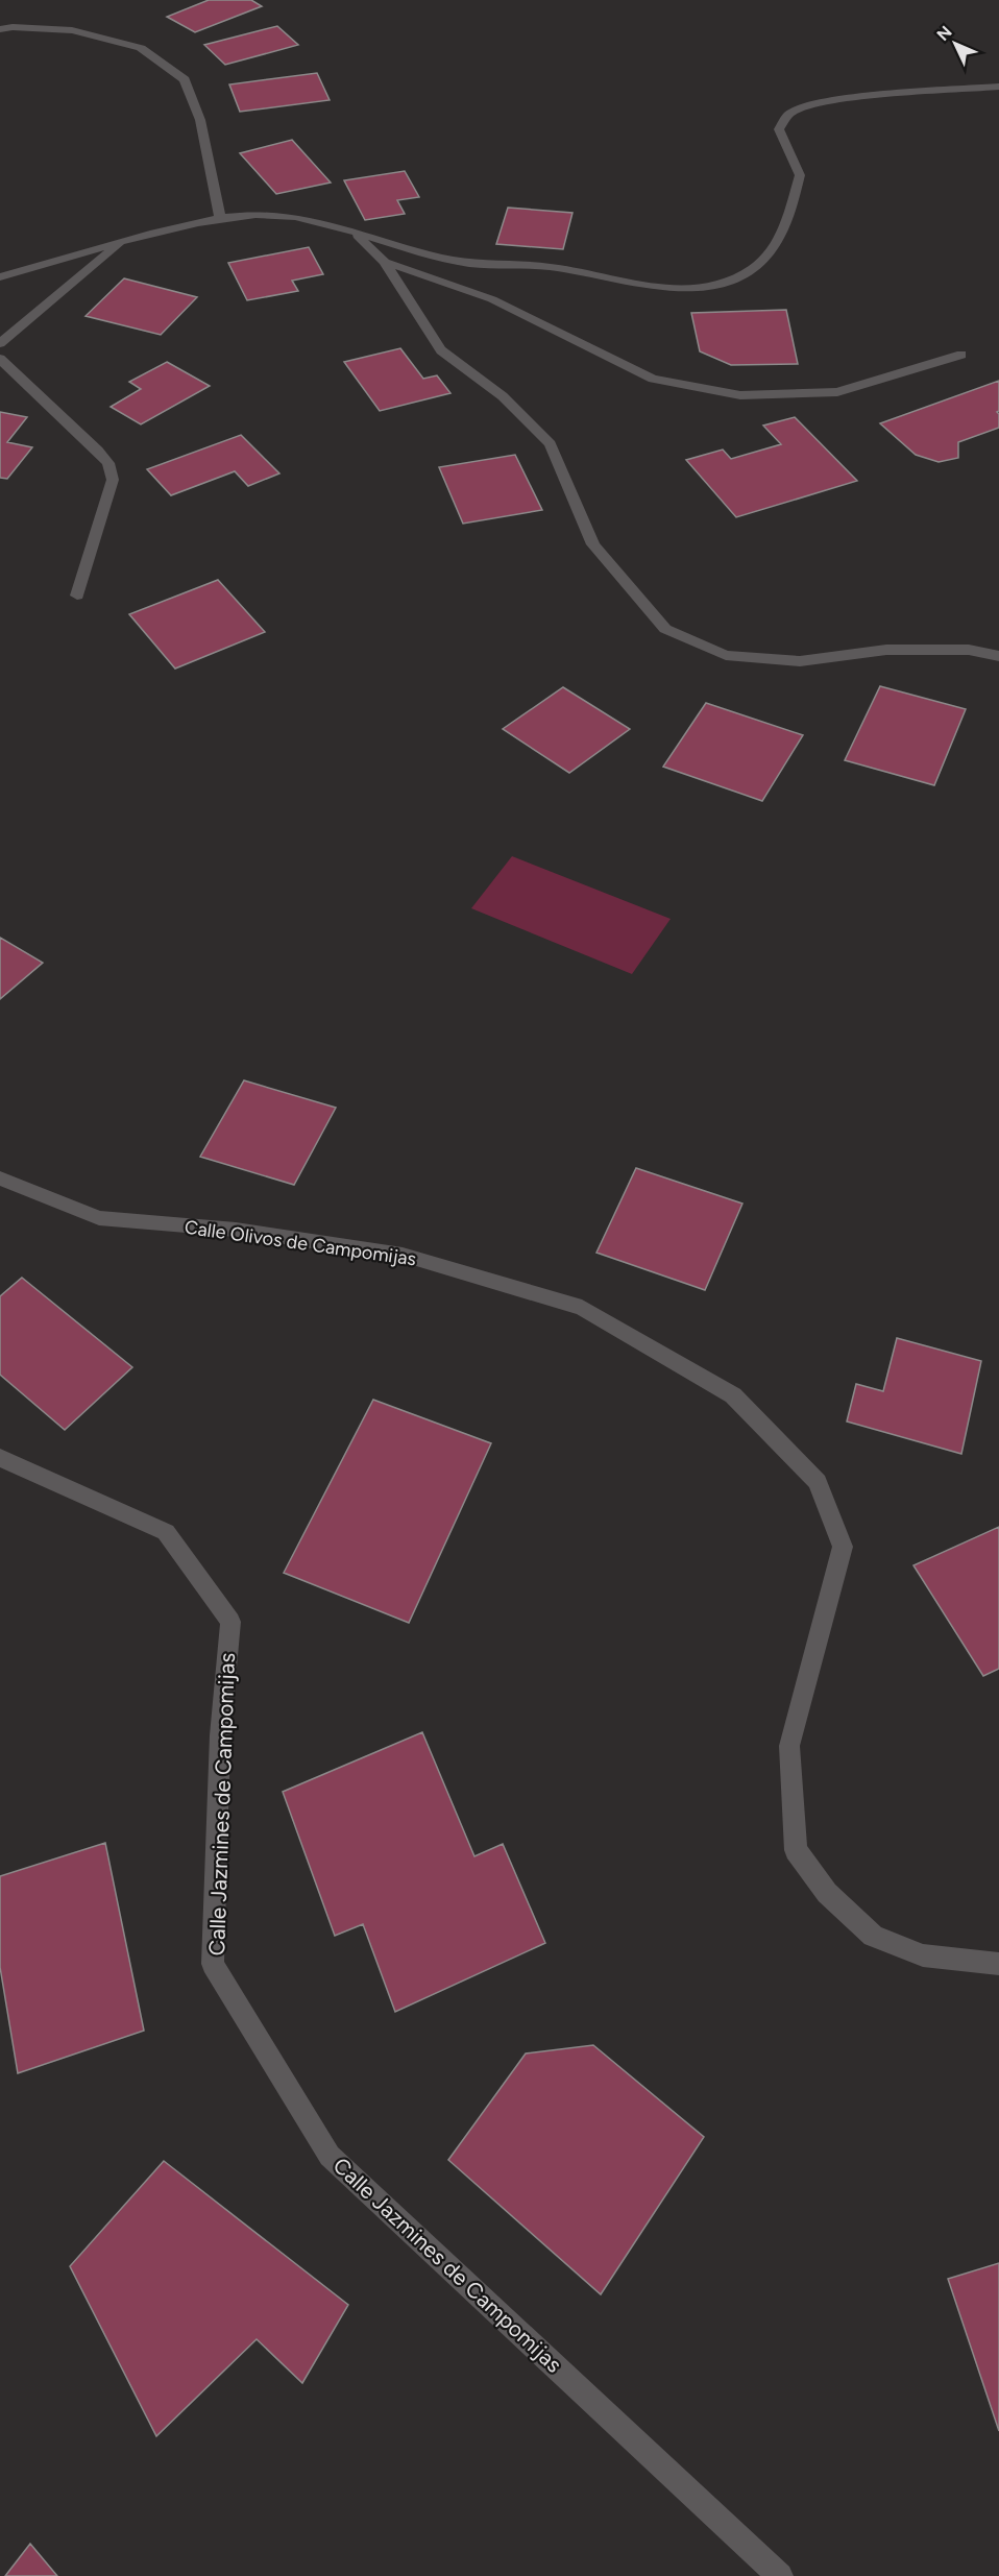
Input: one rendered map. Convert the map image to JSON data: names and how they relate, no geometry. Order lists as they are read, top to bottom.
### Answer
{
  "streets": {
    "street": ["Calle Olivos de Campomijas", "Calle Jazmines de Campomijas"]
  },
  "north": "top left"
}
